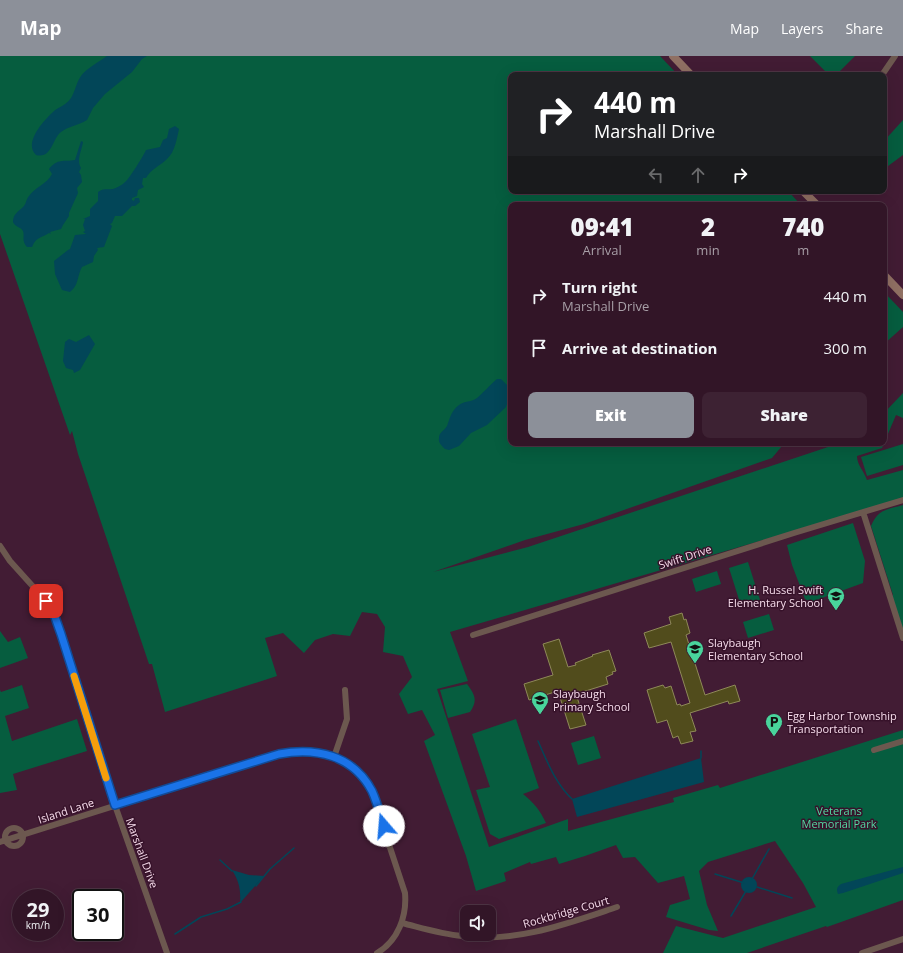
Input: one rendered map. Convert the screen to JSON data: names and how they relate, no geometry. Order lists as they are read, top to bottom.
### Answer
{
  "streets": {
    "street": [
      "Swift Drive",
      "Island Lane",
      "Marshall Drive",
      "Rockbridge Court"
    ]
  },
  "crossings": [
    ["Island Lane", "Marshall Drive"]
  ],
  "parks": ["Veterans Memorial Park"],
  "places": {
    "school or university": ["H. Russel Swift Elementary School", "Slaybaugh Elementary School", "Slaybaugh Primary School"],
    "parking": ["Egg Harbor Township Transportation"]
  },
  "page": {
    "header": "Map",
    "nav": ["Map", "Layers", "Share"],
    "turn": ["440 m", "Marshall Drive"],
    "eta": [
      "09:41",
      "Arrival",
      "2",
      "min",
      "740",
      "m"
    ],
    "list": [
      {
        "name": "Turn right",
        "note": "Marshall Drive",
        "value": "440 m"
      },
      {
        "name": "Arrive at destination",
        "value": "300 m"
      }
    ],
    "buttons": ["Exit", "Share"],
    "speed": "29 km/h",
    "limit": "30"
  }
}
